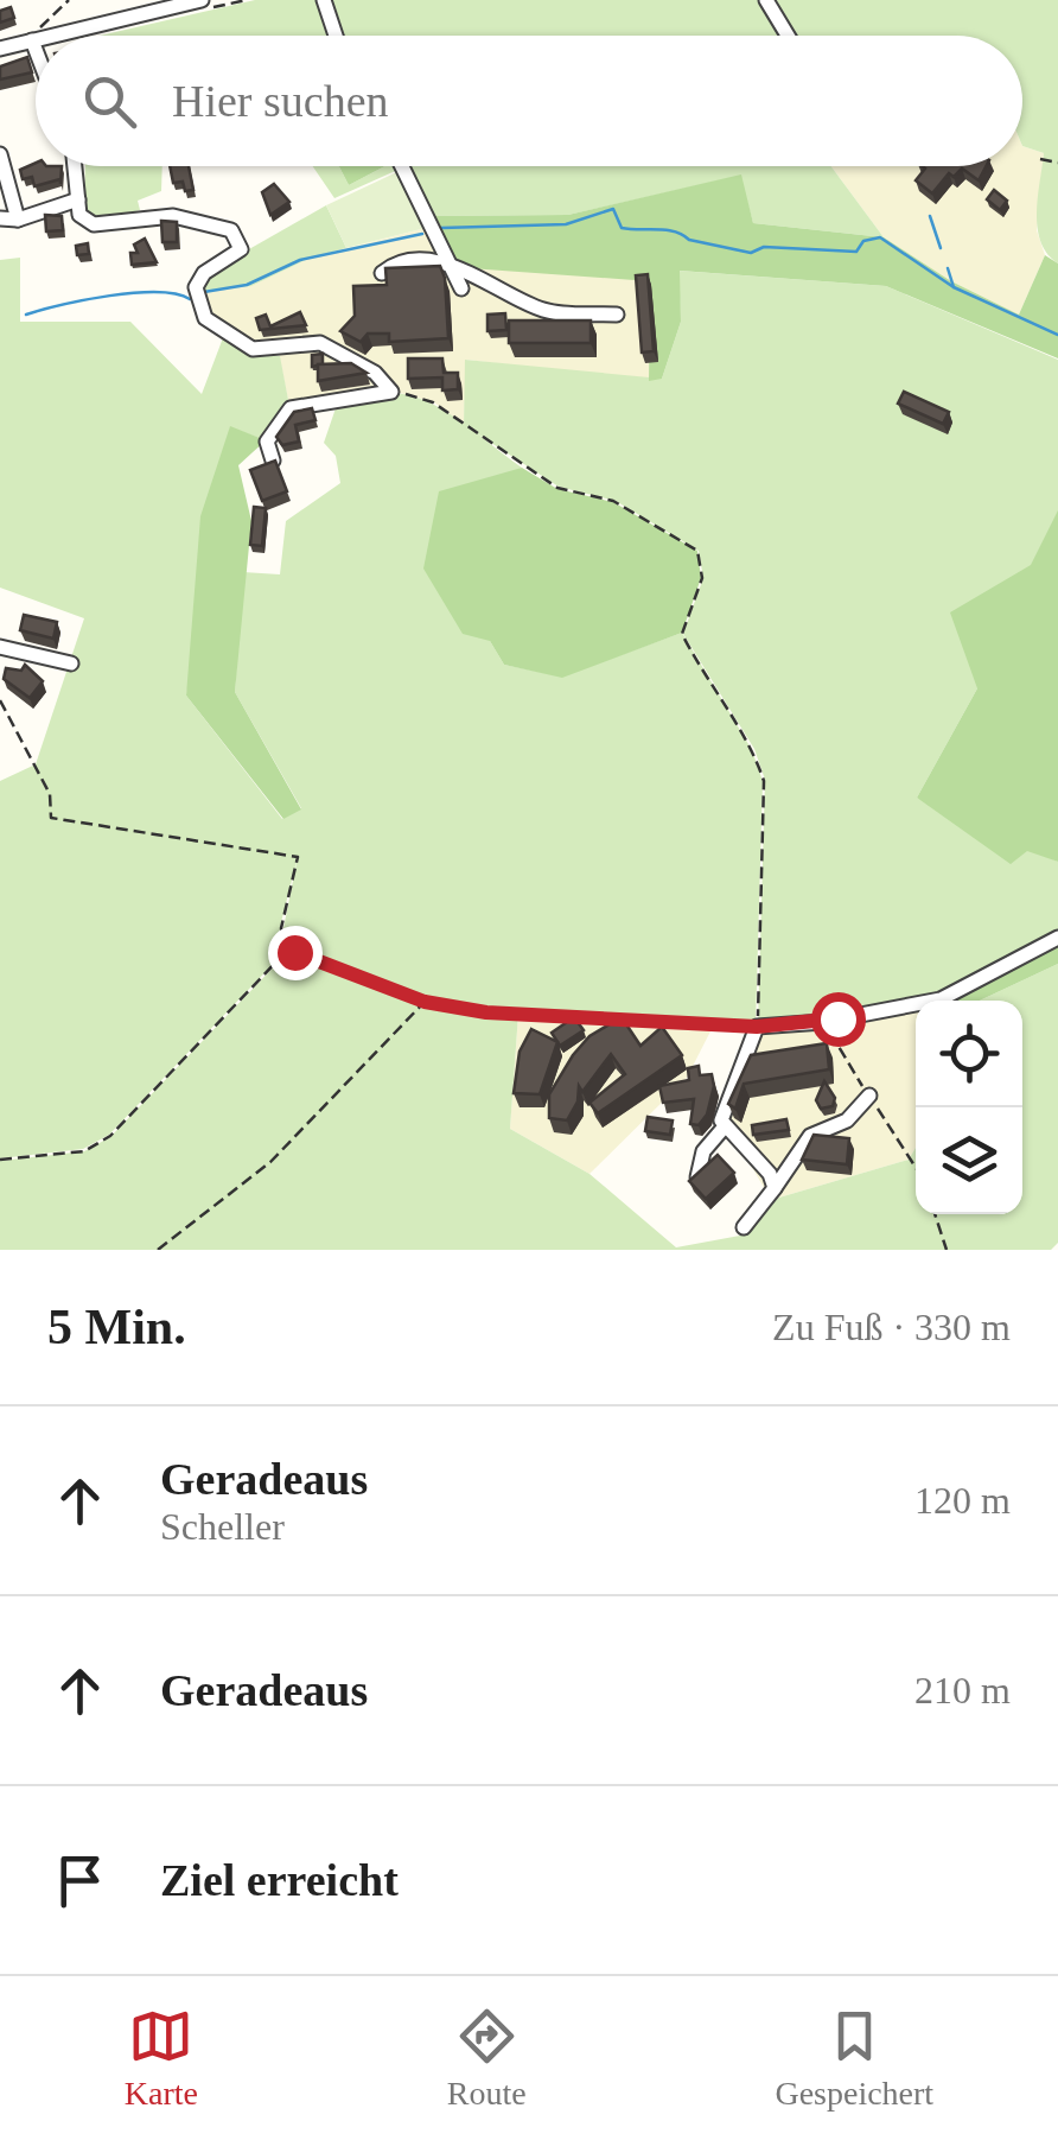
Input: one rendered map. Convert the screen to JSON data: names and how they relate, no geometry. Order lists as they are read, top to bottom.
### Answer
{
  "page": {
    "search": "Hier suchen",
    "heading": ["5 Min.", "Zu Fuß · 330 m"],
    "list": [
      ["Geradeaus", "Scheller", "120 m"],
      ["Geradeaus", "210 m"],
      "Ziel erreicht"
    ],
    "nav": ["Karte", "Route", "Gespeichert"]
  }
}
